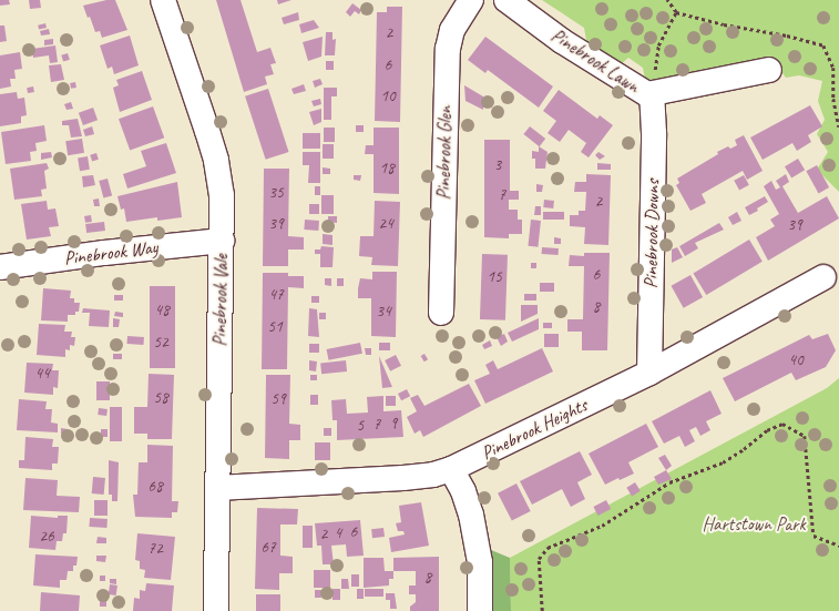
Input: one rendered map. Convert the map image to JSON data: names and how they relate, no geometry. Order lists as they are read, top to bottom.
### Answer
{
  "streets": {
    "street": [
      "Pinebrook Lawn",
      "Pinebrook Glen",
      "Pinebrook Downs",
      "Pinebrook Way",
      "Pinebrook Vale",
      "Pinebrook Heights"
    ]
  },
  "crossings": [
    ["Pinebrook Lawn", "Pinebrook Downs"],
    ["Pinebrook Downs", "Pinebrook Heights"],
    ["Pinebrook Way", "Pinebrook Vale"],
    ["Pinebrook Vale", "Pinebrook Heights"]
  ],
  "parks": ["Hartstown Park"],
  "house_numbers": [
    "2",
    "6",
    "10",
    "3",
    "18",
    "35",
    "7",
    "2",
    "39",
    "24",
    "39",
    "6",
    "15",
    "47",
    "8",
    "48",
    "34",
    "51",
    "52",
    "40",
    "44",
    "58",
    "59",
    "9",
    "7",
    "5",
    "68",
    "6",
    "4",
    "2",
    "26",
    "67",
    "72",
    "8"
  ]
}
